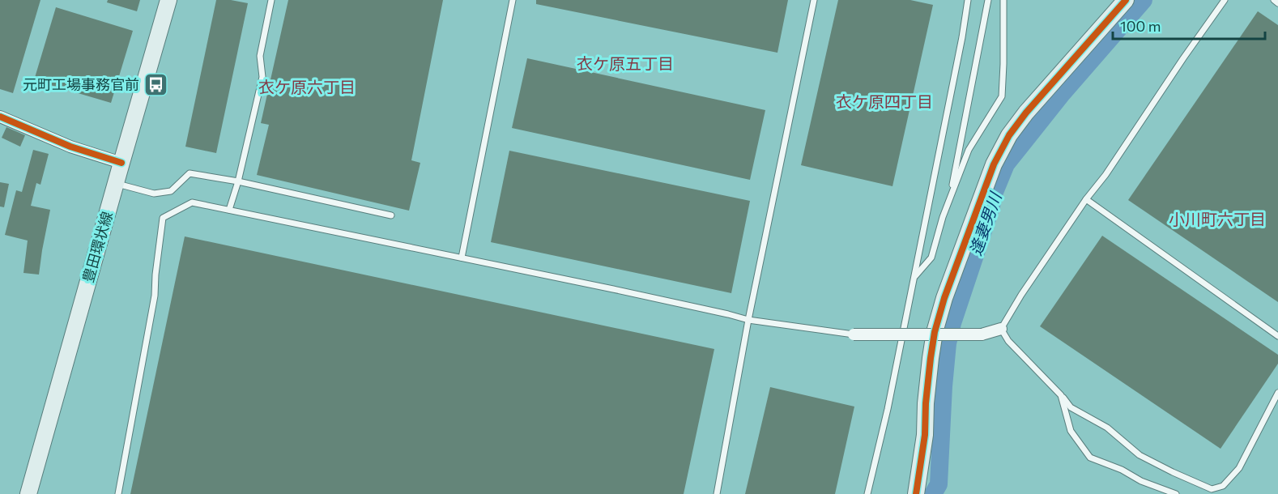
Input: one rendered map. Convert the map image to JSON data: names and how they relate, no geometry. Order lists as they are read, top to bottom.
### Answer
{
  "streets": {
    "street": ["豊田環状線"]
  },
  "districts": [
    "衣ケ原五丁目",
    "衣ケ原六丁目",
    "衣ケ原四丁目",
    "小川町六丁目"
  ],
  "water": ["逢妻男川"],
  "places": {
    "bus stop": ["元町工場事務官前"]
  },
  "scale_bar": "100 m"
}
